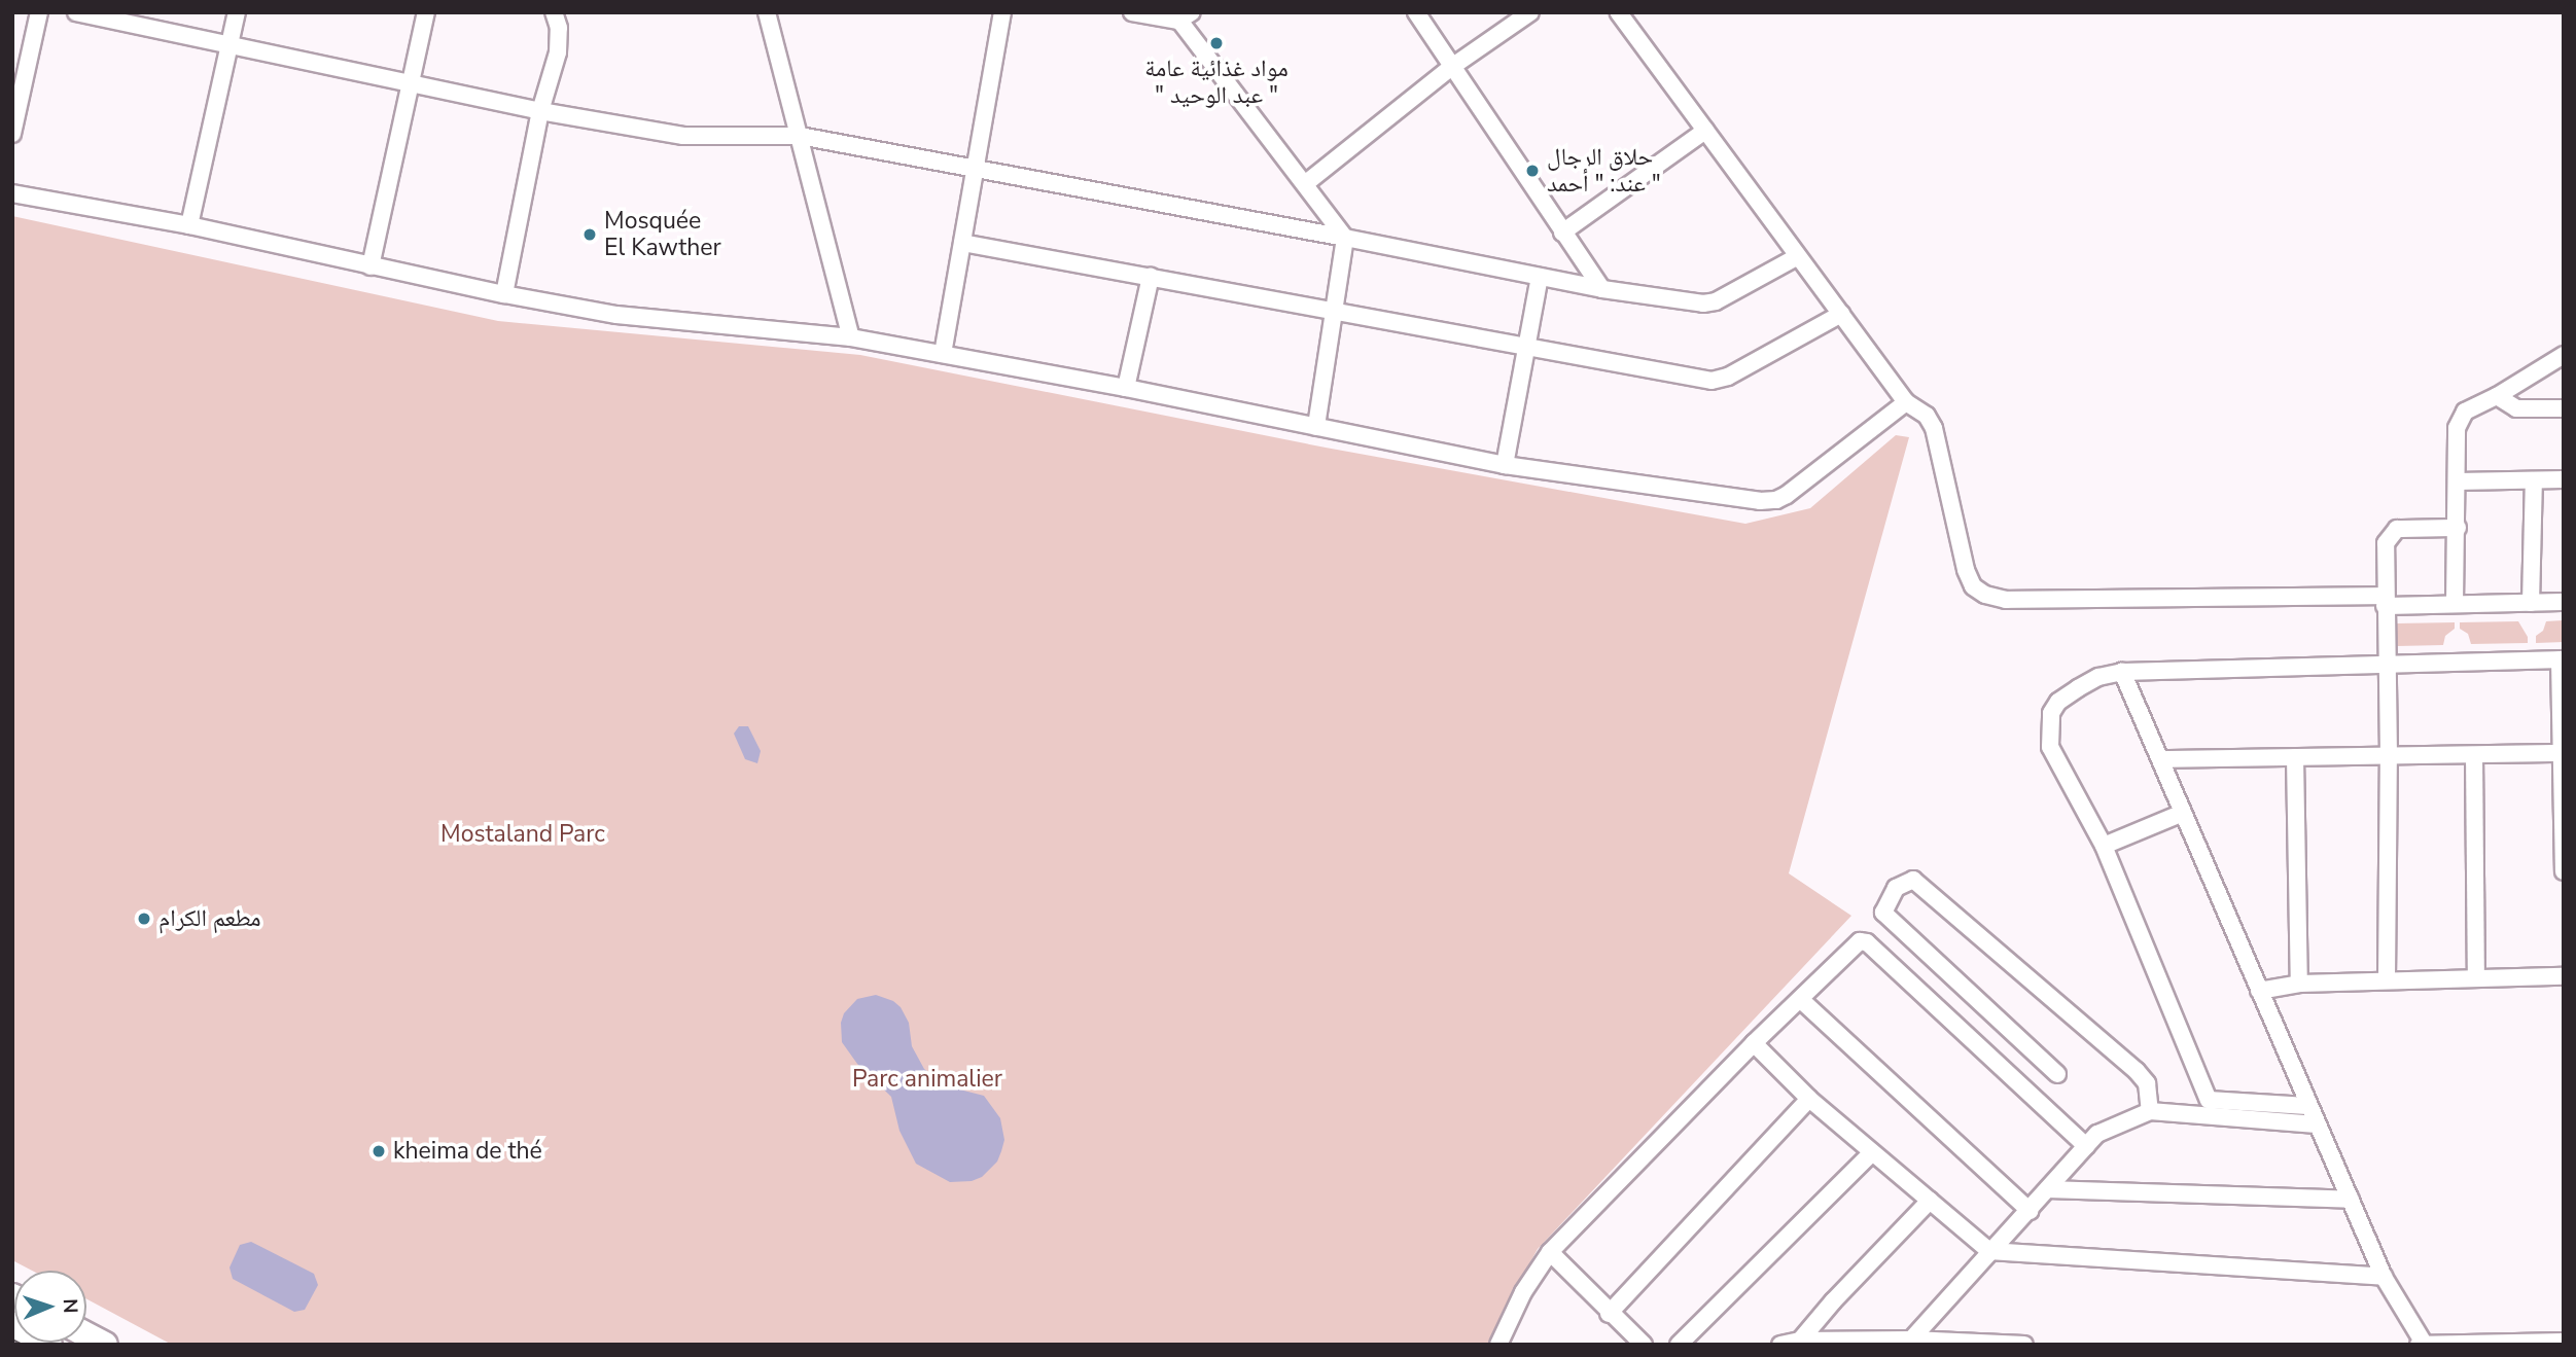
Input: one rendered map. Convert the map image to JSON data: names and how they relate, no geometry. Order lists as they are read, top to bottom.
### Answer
{
  "parks": ["Mostaland Parc", "Parc animalier"],
  "places": [
    "مواد غذائية عامة \" عبد الوحيد \"",
    "حلاق الرجال عند: \" أحمد \"",
    "Mosquée El Kawther",
    "مطعم الكرام",
    "kheima de thé"
  ],
  "north": "right"
}
